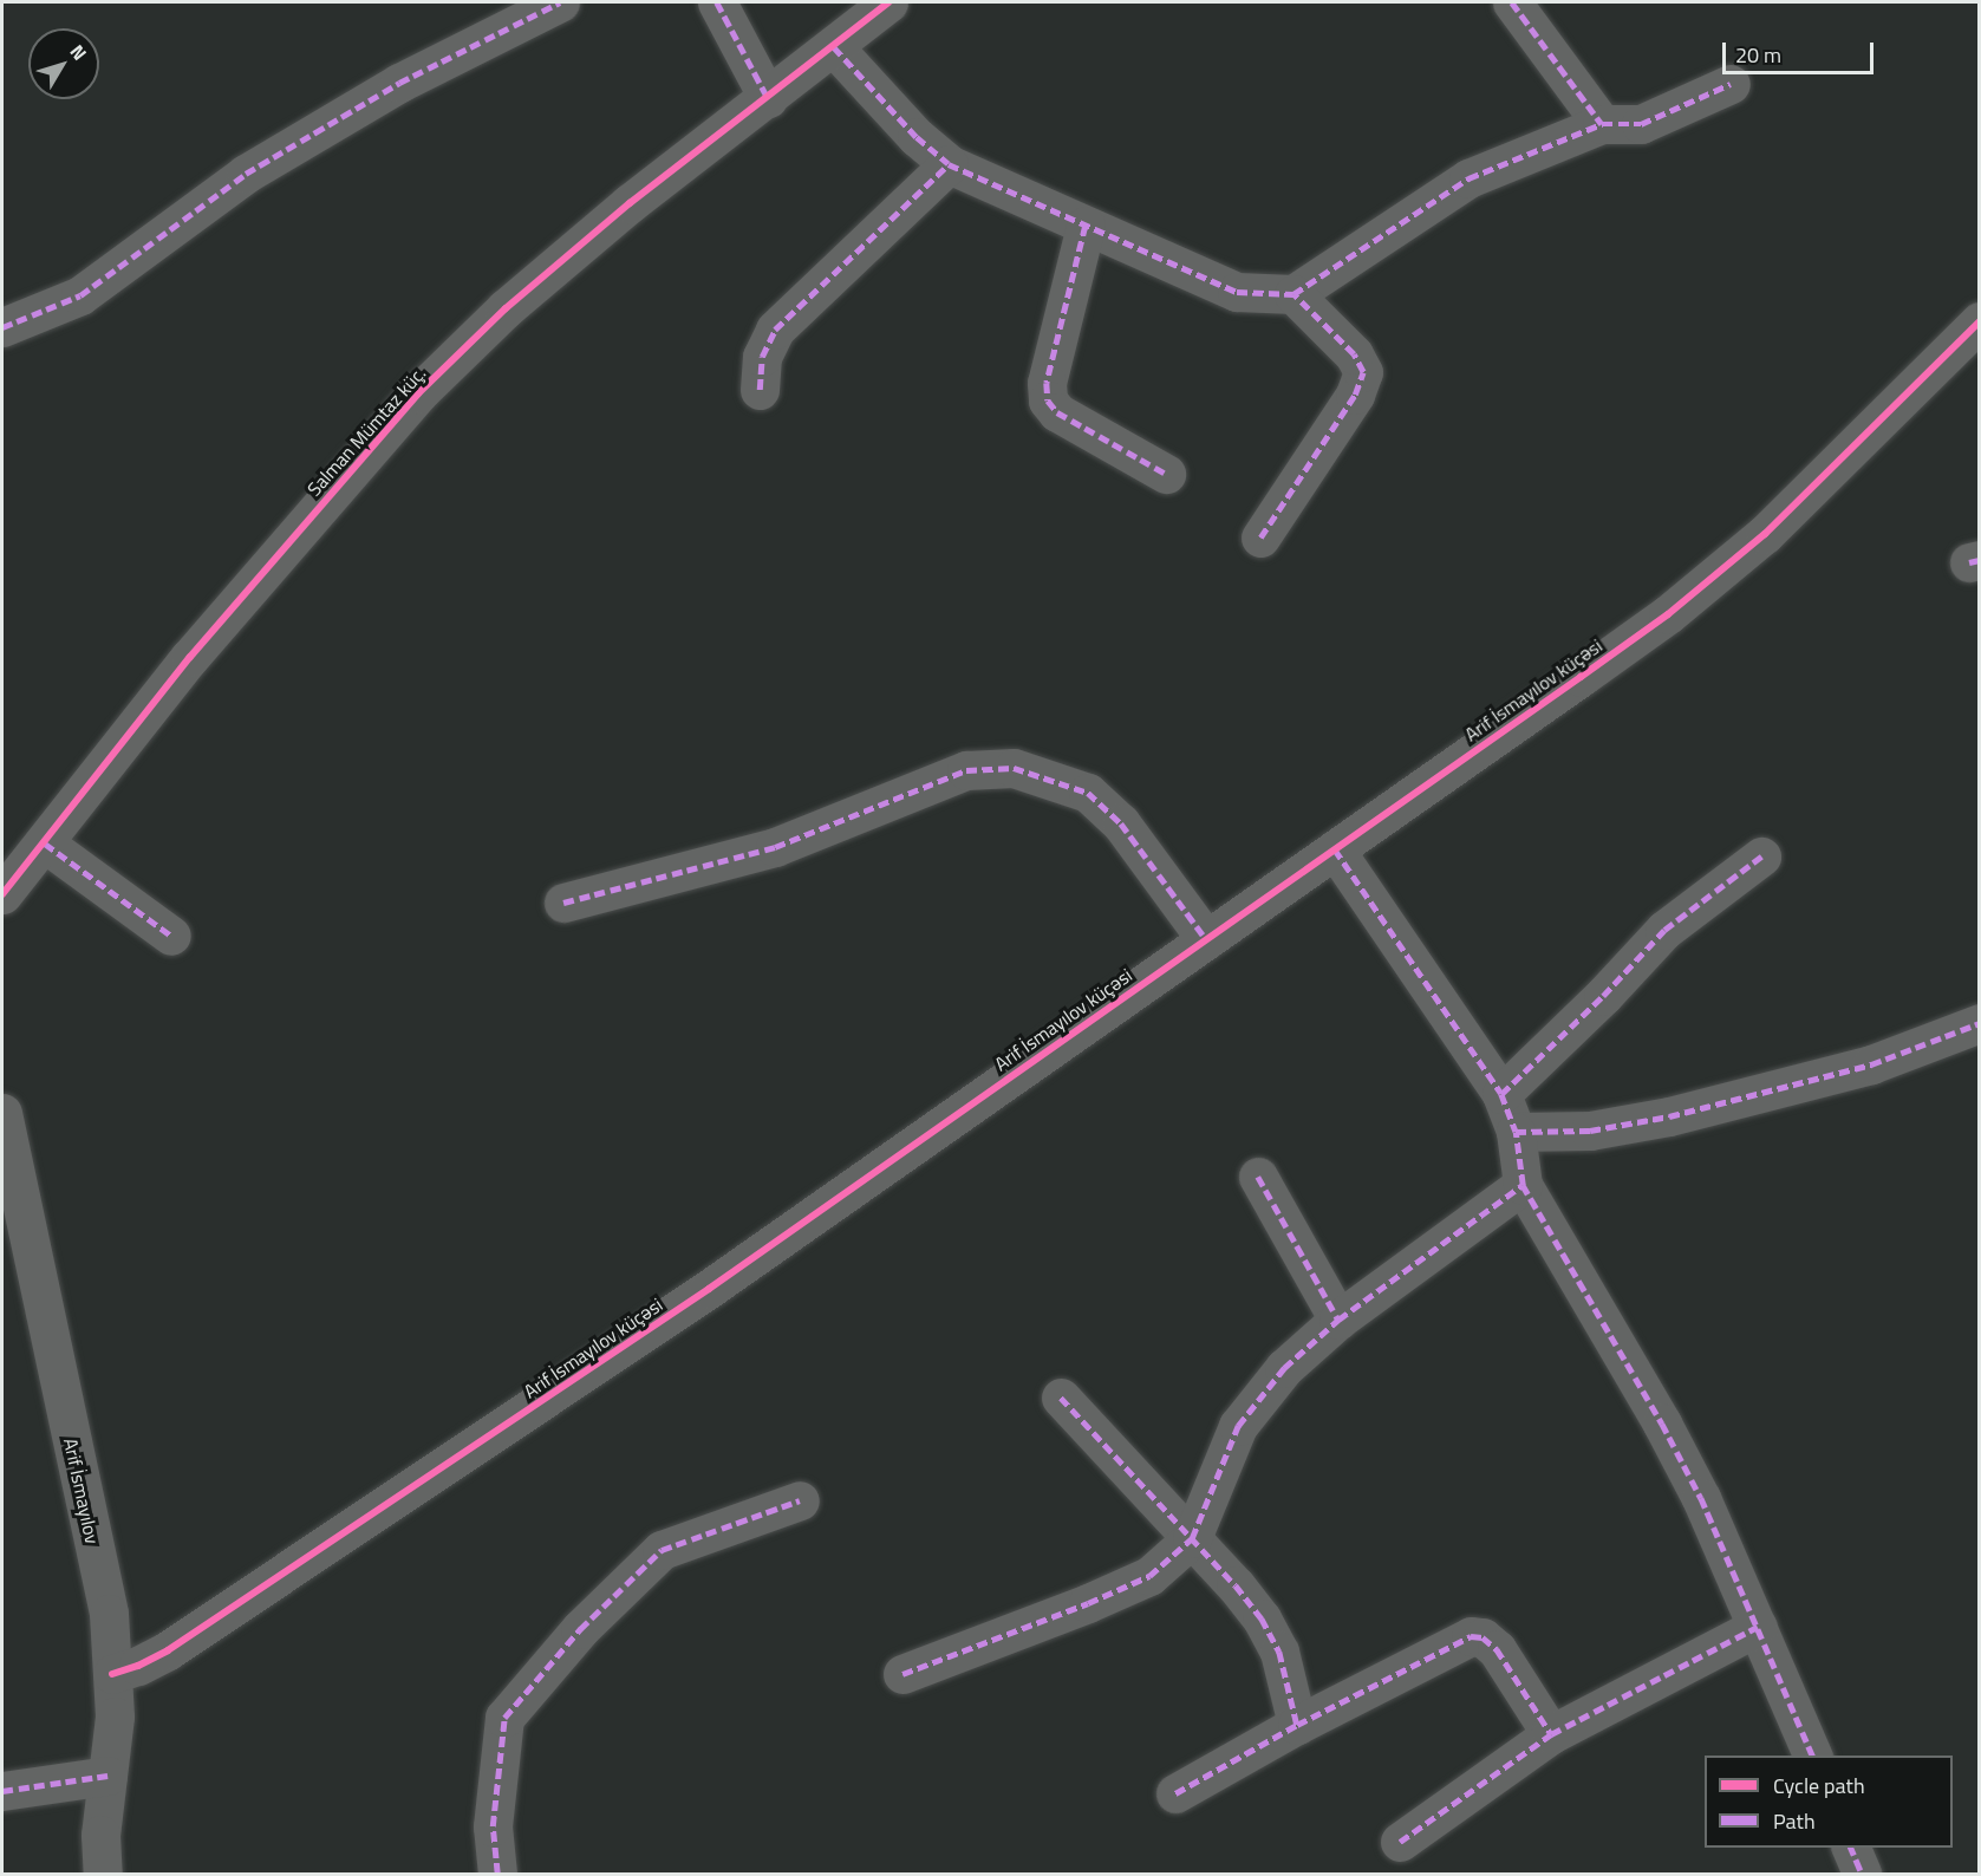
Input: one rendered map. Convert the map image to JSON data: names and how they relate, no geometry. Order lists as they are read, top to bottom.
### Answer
{
  "streets": {
    "street": ["Salman Mümtaz küç.", "Arif İsmayılov küçəsi", "Arif İsmayılov"]
  },
  "crossings": [
    ["Arif İsmayılov küçəsi", "Arif İsmayılov"]
  ],
  "legend": ["Cycle path", "Path"],
  "scale_bar": "20 m",
  "north": "top right"
}
